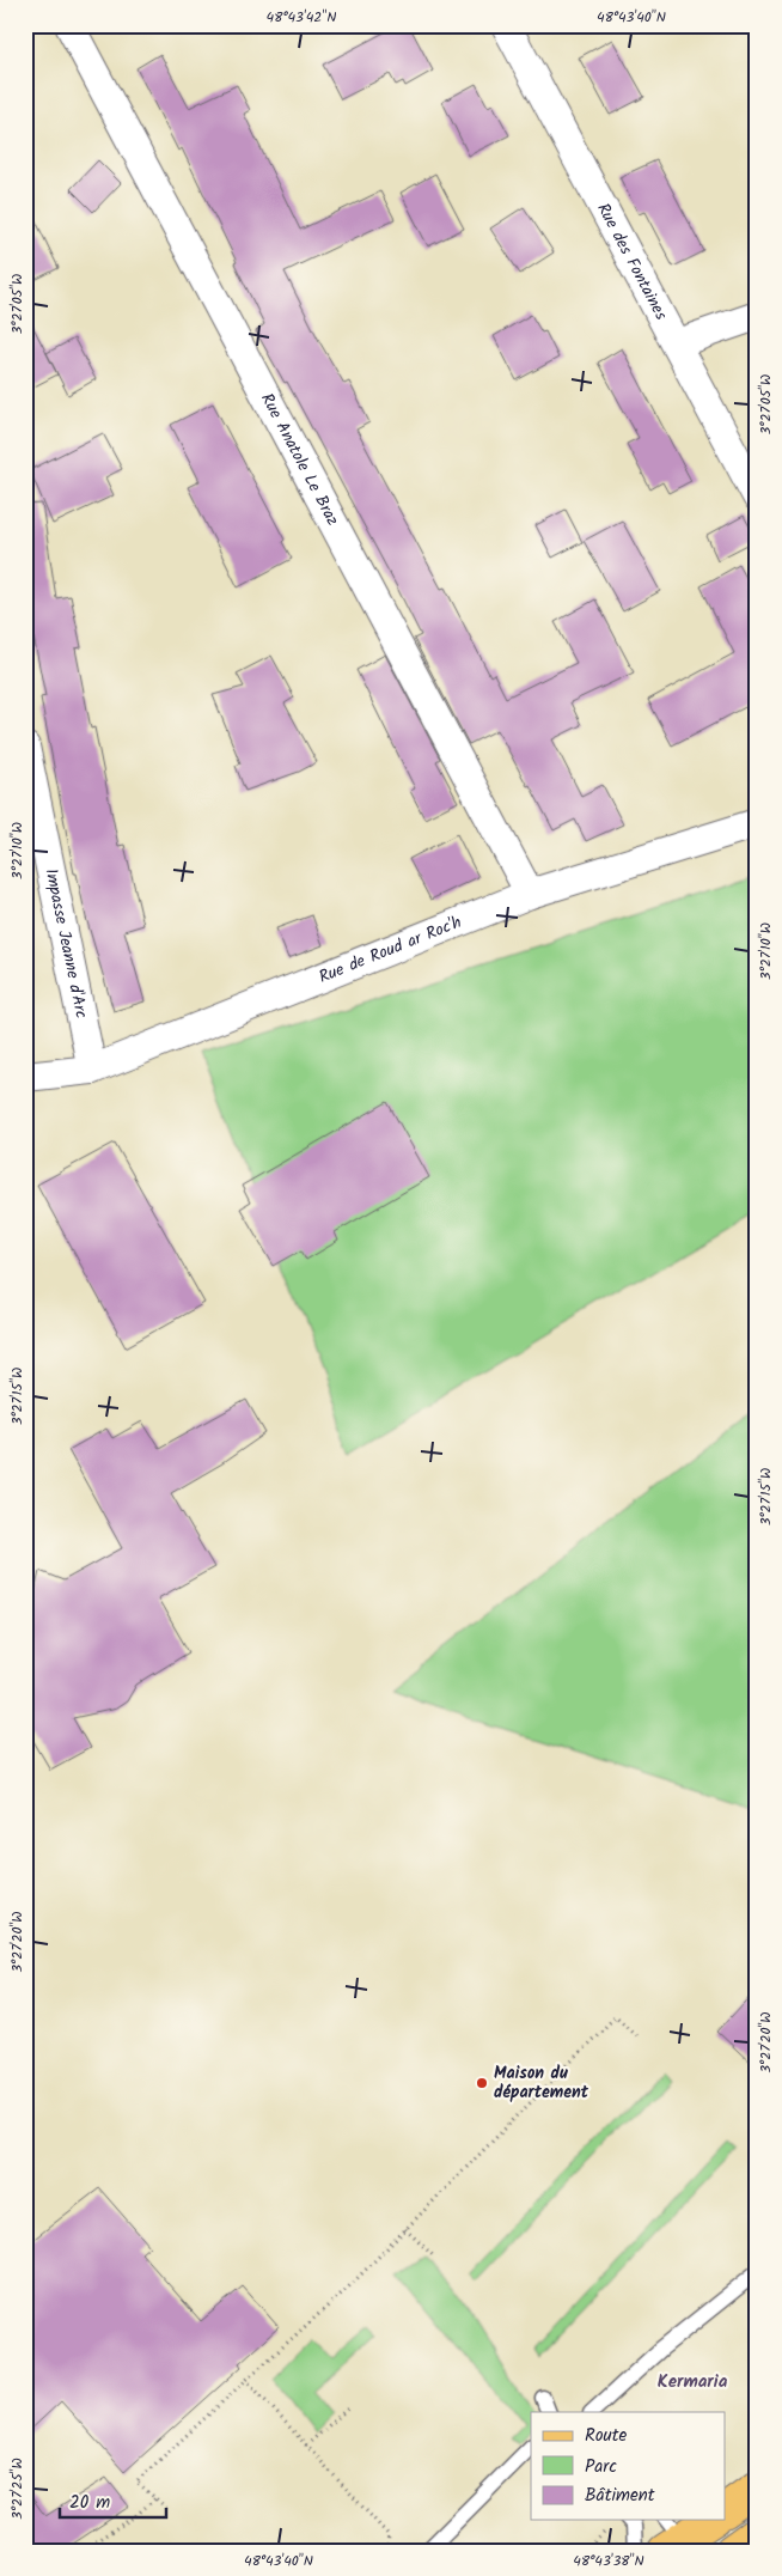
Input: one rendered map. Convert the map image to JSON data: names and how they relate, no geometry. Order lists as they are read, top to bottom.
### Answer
{
  "streets": {
    "street": [
      "Rue des Fontaines",
      "Rue Anatole Le Braz",
      "Impasse Jeanne d'Arc",
      "Rue de Roud ar Roc'h"
    ]
  },
  "crossings": [
    ["Rue Anatole Le Braz", "Rue de Roud ar Roc'h"],
    ["Impasse Jeanne d'Arc", "Rue de Roud ar Roc'h"]
  ],
  "districts": ["Kermaria"],
  "places": ["Maison du département"],
  "legend": ["Route", "Parc", "Bâtiment"],
  "scale_bar": "20 m",
  "coordinates": [
    "48°43'42\"N",
    "48°43'40\"N",
    "3°27'05\"W",
    "3°27'10\"W",
    "3°27'15\"W",
    "3°27'20\"W",
    "3°27'25\"W",
    "48°43'38\"N"
  ]
}
